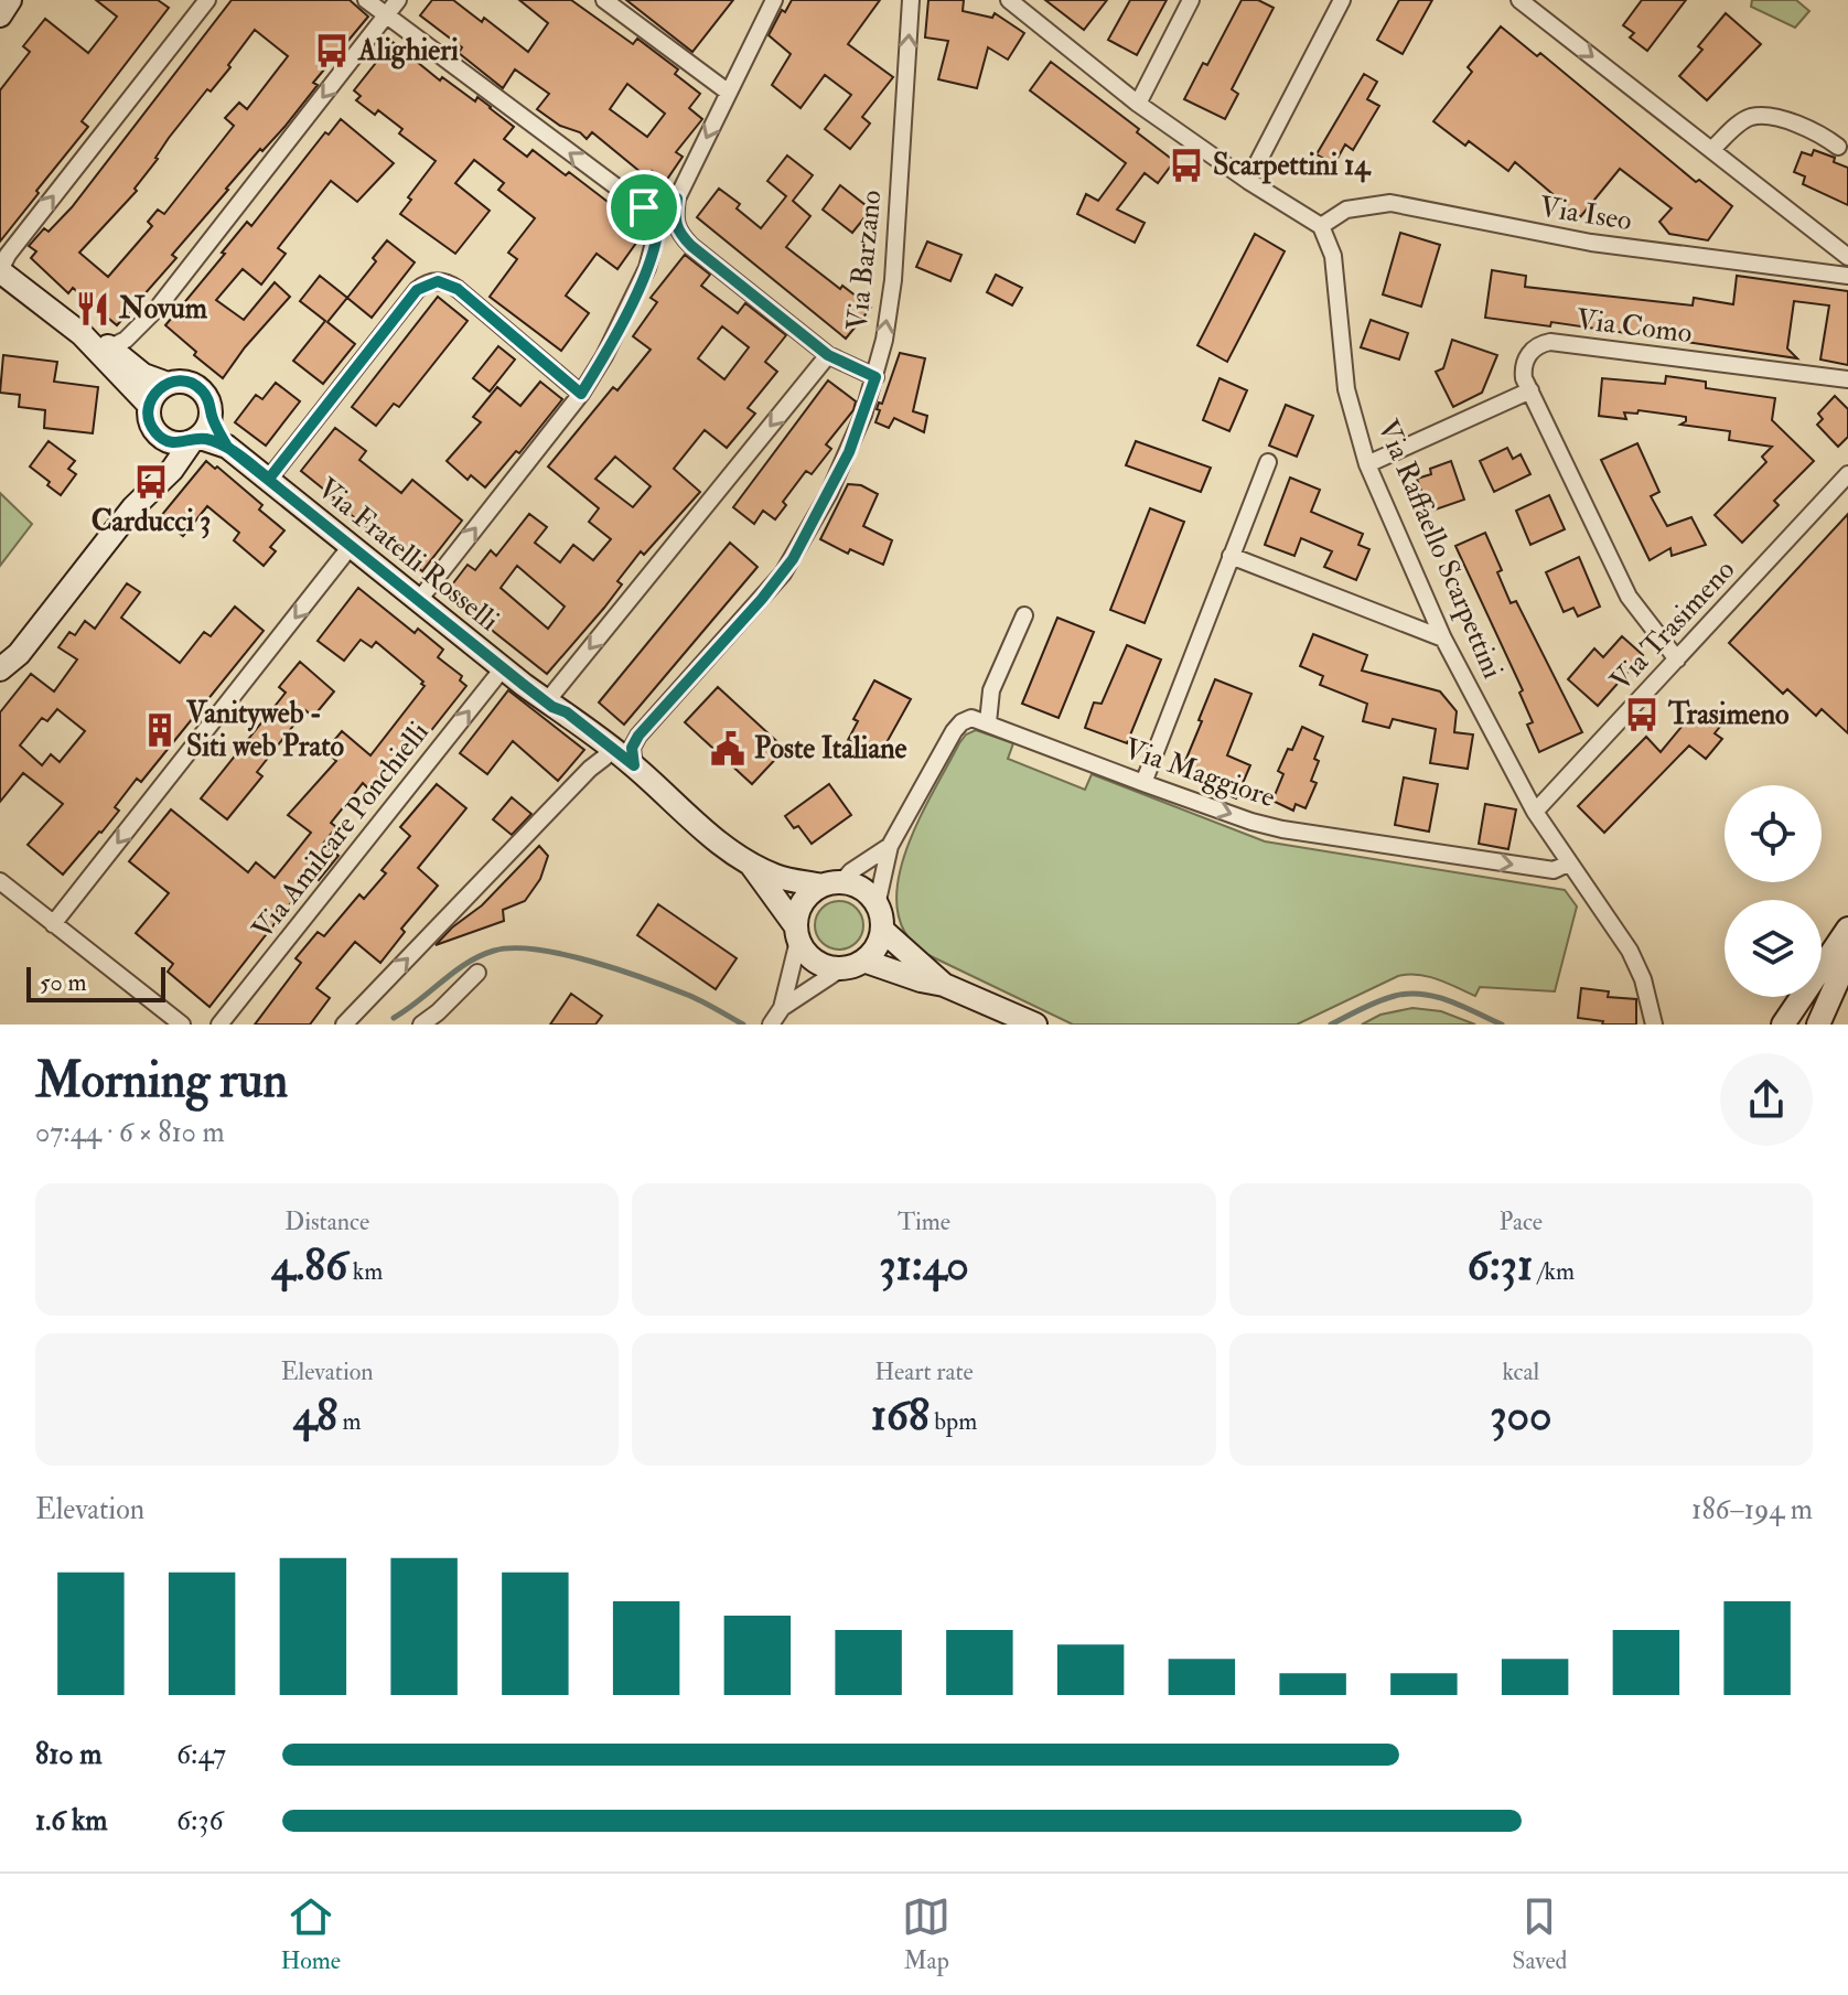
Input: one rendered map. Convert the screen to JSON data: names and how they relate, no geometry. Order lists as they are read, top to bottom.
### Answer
{
  "streets": {
    "street": [
      "Via Iseo",
      "Via Barzano",
      "Via Como",
      "Via Raffaello Scarpettini",
      "Via Fratelli Rosselli",
      "Via Trasimeno",
      "Via Maggiore",
      "Via Amilcare Ponchielli"
    ]
  },
  "crossings": [
    ["Via Iseo", "Via Raffaello Scarpettini"],
    ["Via Barzano", "Via Fratelli Rosselli"],
    ["Via Raffaello Scarpettini", "Via Trasimeno"],
    ["Via Raffaello Scarpettini", "Via Maggiore"],
    ["Via Fratelli Rosselli", "Via Amilcare Ponchielli"]
  ],
  "one_way": ["Via Barzano", "Via Maggiore"],
  "places": {
    "bus stop": [
      "Alighieri",
      "Scarpettini 14",
      "Carducci 3",
      "Trasimeno"
    ],
    "restaurant": ["Novum"],
    "building": ["Vanityweb - Siti web Prato"],
    "public building": ["Poste Italiane"]
  },
  "scale_bar": "50 m",
  "page": {
    "scale": "50 m",
    "heading": ["Morning run", "07:44 · 6 × 810 m"],
    "stats": [
      ["Distance", "4.86 km"],
      ["Time", "31:40"],
      ["Pace", "6:31 /km"],
      ["Elevation", "48 m"],
      ["Heart rate", "168 bpm"],
      ["kcal", "300"]
    ],
    "chart": ["Elevation", "186–194 m"],
    "list": [
      {
        "name": "810 m",
        "note": "6:47"
      },
      {
        "name": "1.6 km",
        "note": "6:36"
      }
    ],
    "tabs": ["Home", "Map", "Saved"]
  }
}
